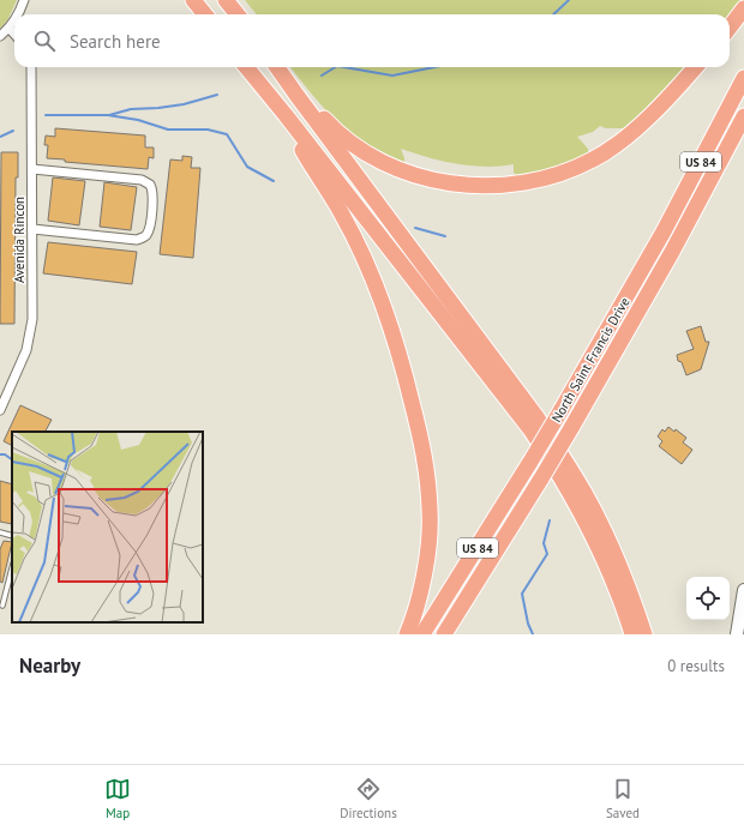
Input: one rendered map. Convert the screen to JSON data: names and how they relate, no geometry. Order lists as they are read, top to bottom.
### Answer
{
  "streets": {
    "highway": ["US 84", "North Saint Francis Drive"],
    "street": ["Avenida Rincon"]
  },
  "page": {
    "search": "Search here",
    "heading": ["Nearby", "0 results"],
    "nav": ["Map", "Directions", "Saved"]
  }
}
